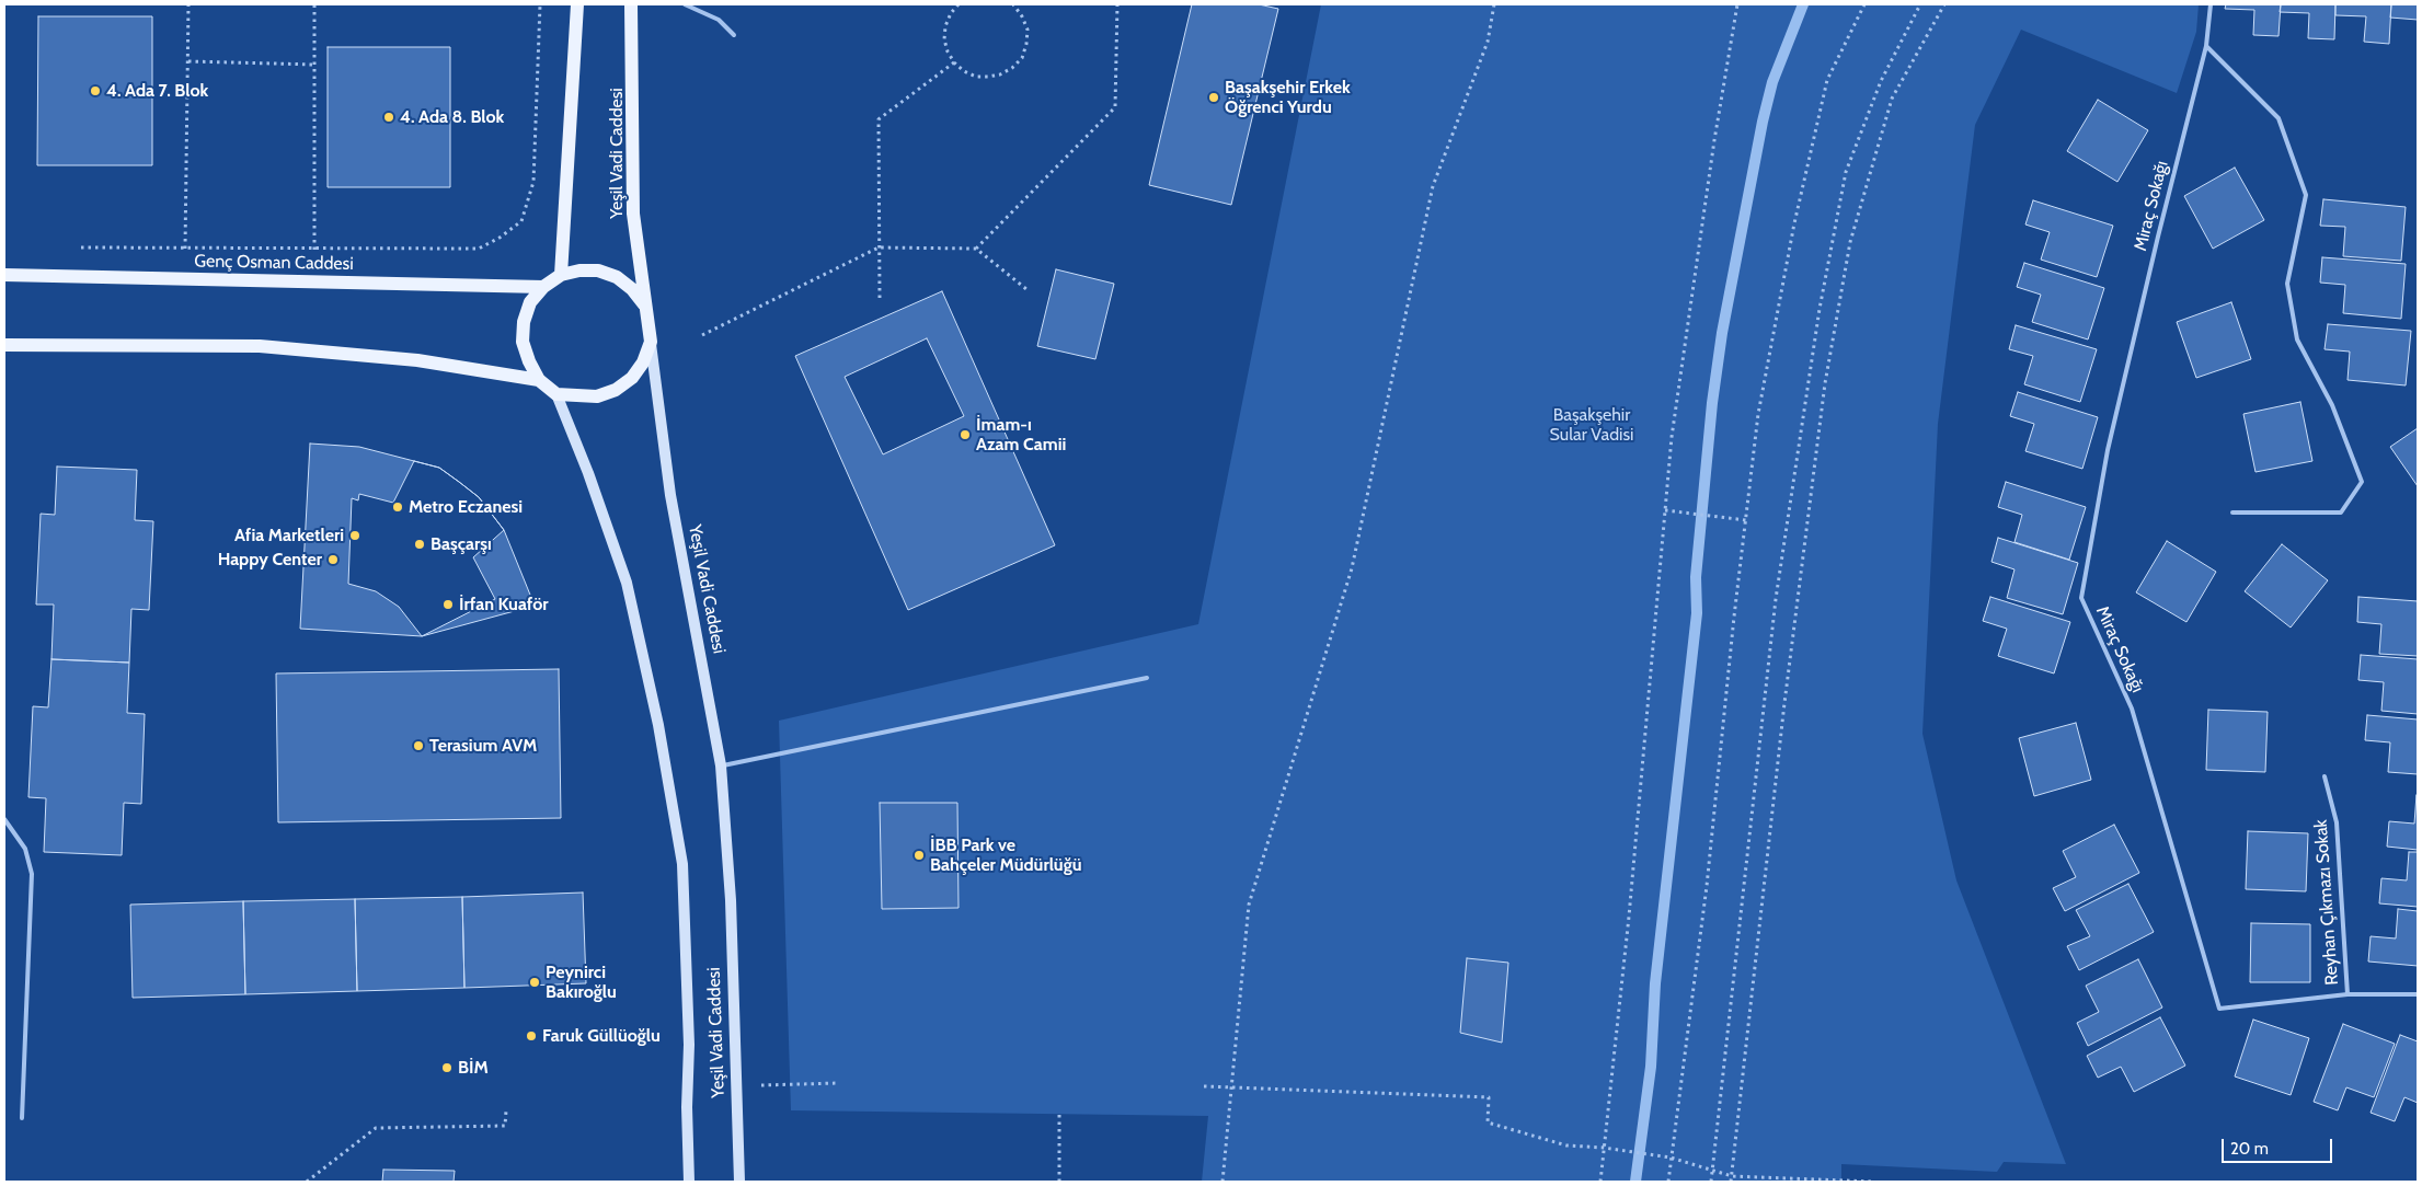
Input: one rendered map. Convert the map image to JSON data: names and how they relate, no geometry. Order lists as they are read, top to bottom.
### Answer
{
  "streets": {
    "main road": ["Yeşil Vadi Caddesi", "Genç Osman Caddesi"],
    "lane": ["Miraç Sokağı", "Reyhan Çıkmazı Sokak"]
  },
  "crossings": [
    ["Yeşil Vadi Caddesi", "Genç Osman Caddesi"],
    ["Miraç Sokağı", "Reyhan Çıkmazı Sokak"]
  ],
  "parks": ["Başakşehir Sular Vadisi"],
  "places": [
    "4. Ada 7. Blok",
    "Başakşehir Erkek Öğrenci Yurdu",
    "4. Ada 8. Blok",
    "İmam-ı Azam Camii",
    "Metro Eczanesi",
    "Afia Marketleri",
    "Başçarşı",
    "Happy Center",
    "İrfan Kuaför",
    "Terasium AVM",
    "İBB Park ve Bahçeler Müdürlüğü",
    "Peynirci Bakıroğlu",
    "Faruk Güllüoğlu",
    "BİM"
  ],
  "scale_bar": "20 m"
}
